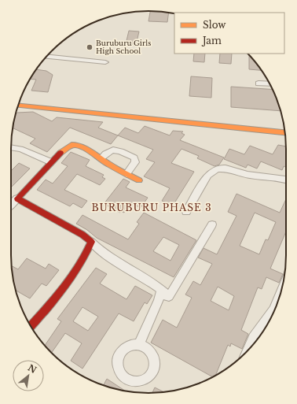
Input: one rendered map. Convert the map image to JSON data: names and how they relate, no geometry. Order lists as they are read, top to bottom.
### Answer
{
  "districts": ["BURUBURU PHASE 3"],
  "places": ["Buruburu Girls High School"],
  "legend": ["Slow", "Jam"],
  "north": "top right"
}
